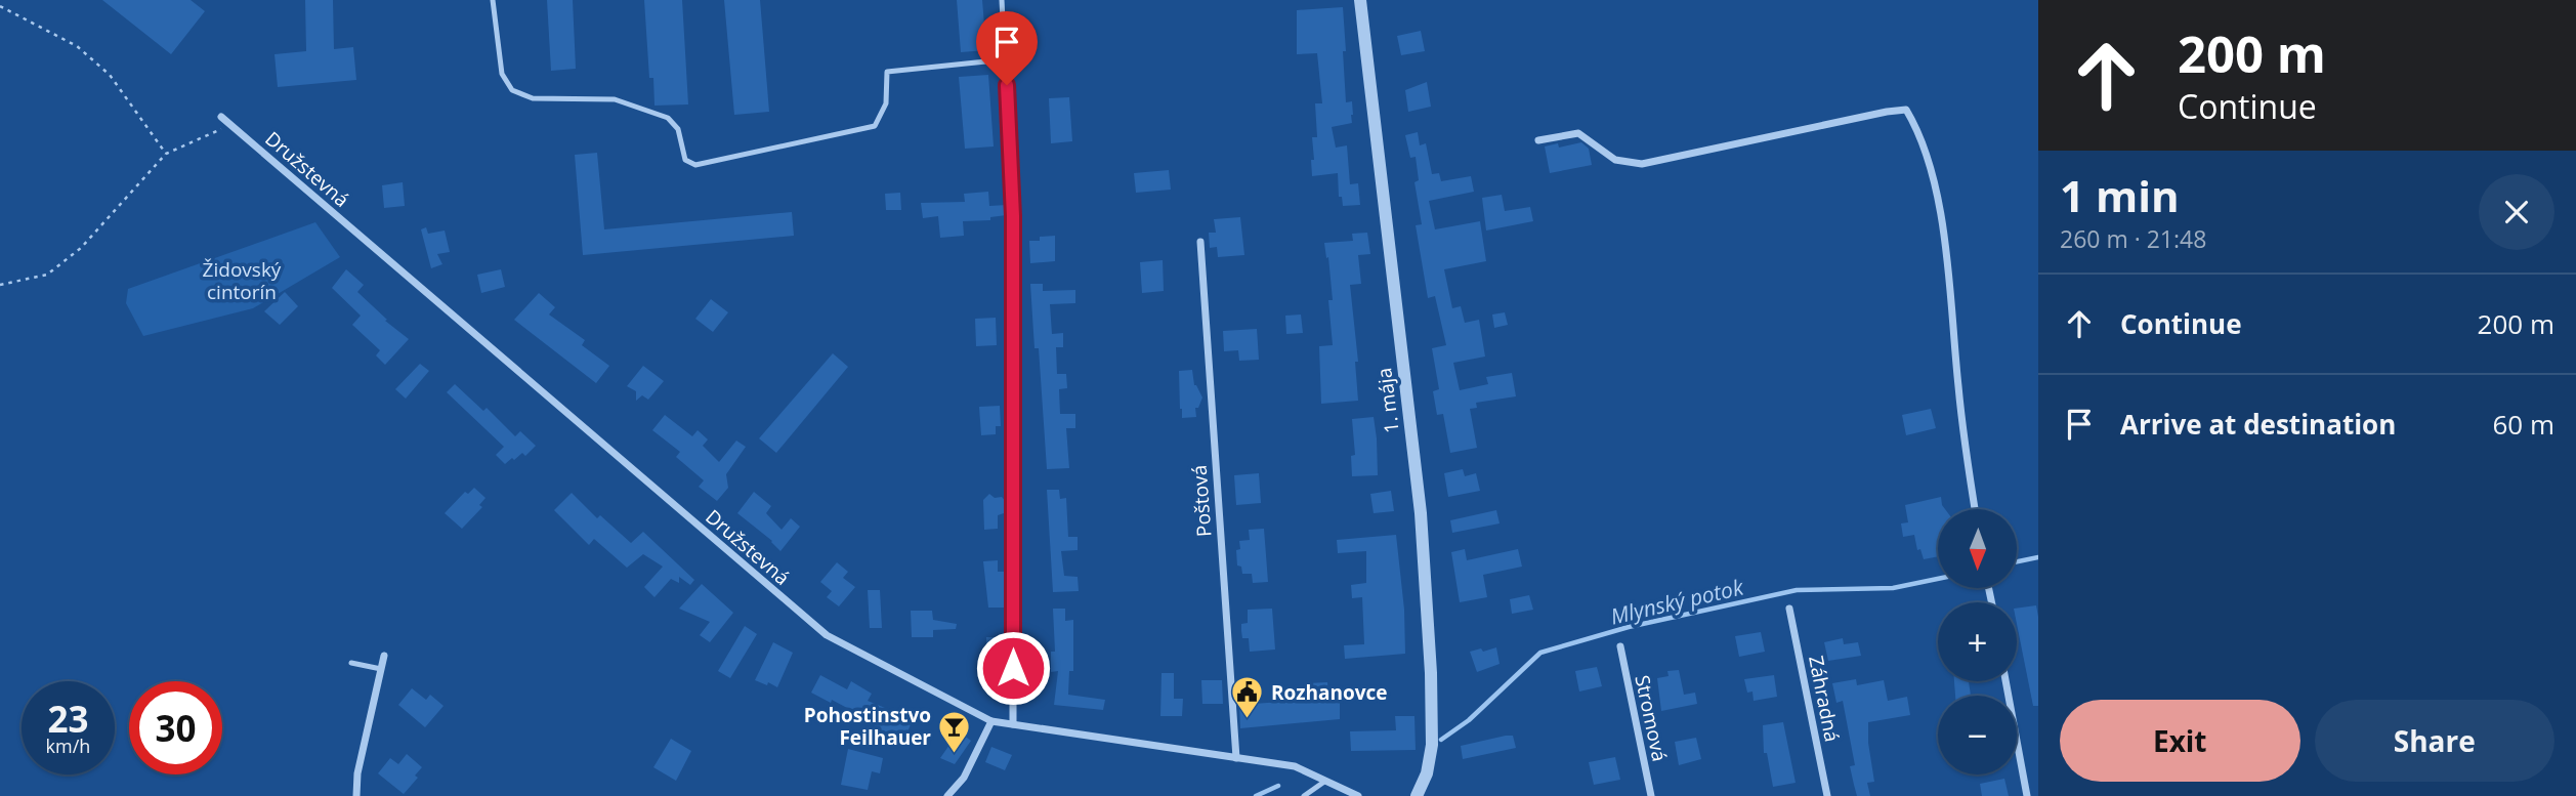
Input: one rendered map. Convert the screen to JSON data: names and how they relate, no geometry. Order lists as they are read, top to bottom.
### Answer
{
  "streets": {
    "street": [
      "Družstevná",
      "1. mája",
      "Poštová",
      "Záhradná",
      "Stromová"
    ]
  },
  "crossings": [
    ["Družstevná", "Poštová"]
  ],
  "water": ["Mlynský potok"],
  "parks": ["Židovský cintorín"],
  "places": {
    "public building": ["Rozhanovce"],
    "bar": ["Pohostinstvo Feilhauer"]
  },
  "north": "bottom",
  "page": {
    "turn": ["200 m", "Continue"],
    "heading": ["1 min", "260 m · 21:48"],
    "list": [
      {
        "name": "Continue",
        "value": "200 m"
      },
      {
        "name": "Arrive at destination",
        "value": "60 m"
      }
    ],
    "map_buttons": ["+", "−"],
    "speed": "23 km/h",
    "limit": "30",
    "buttons": ["Exit", "Share"]
  }
}
